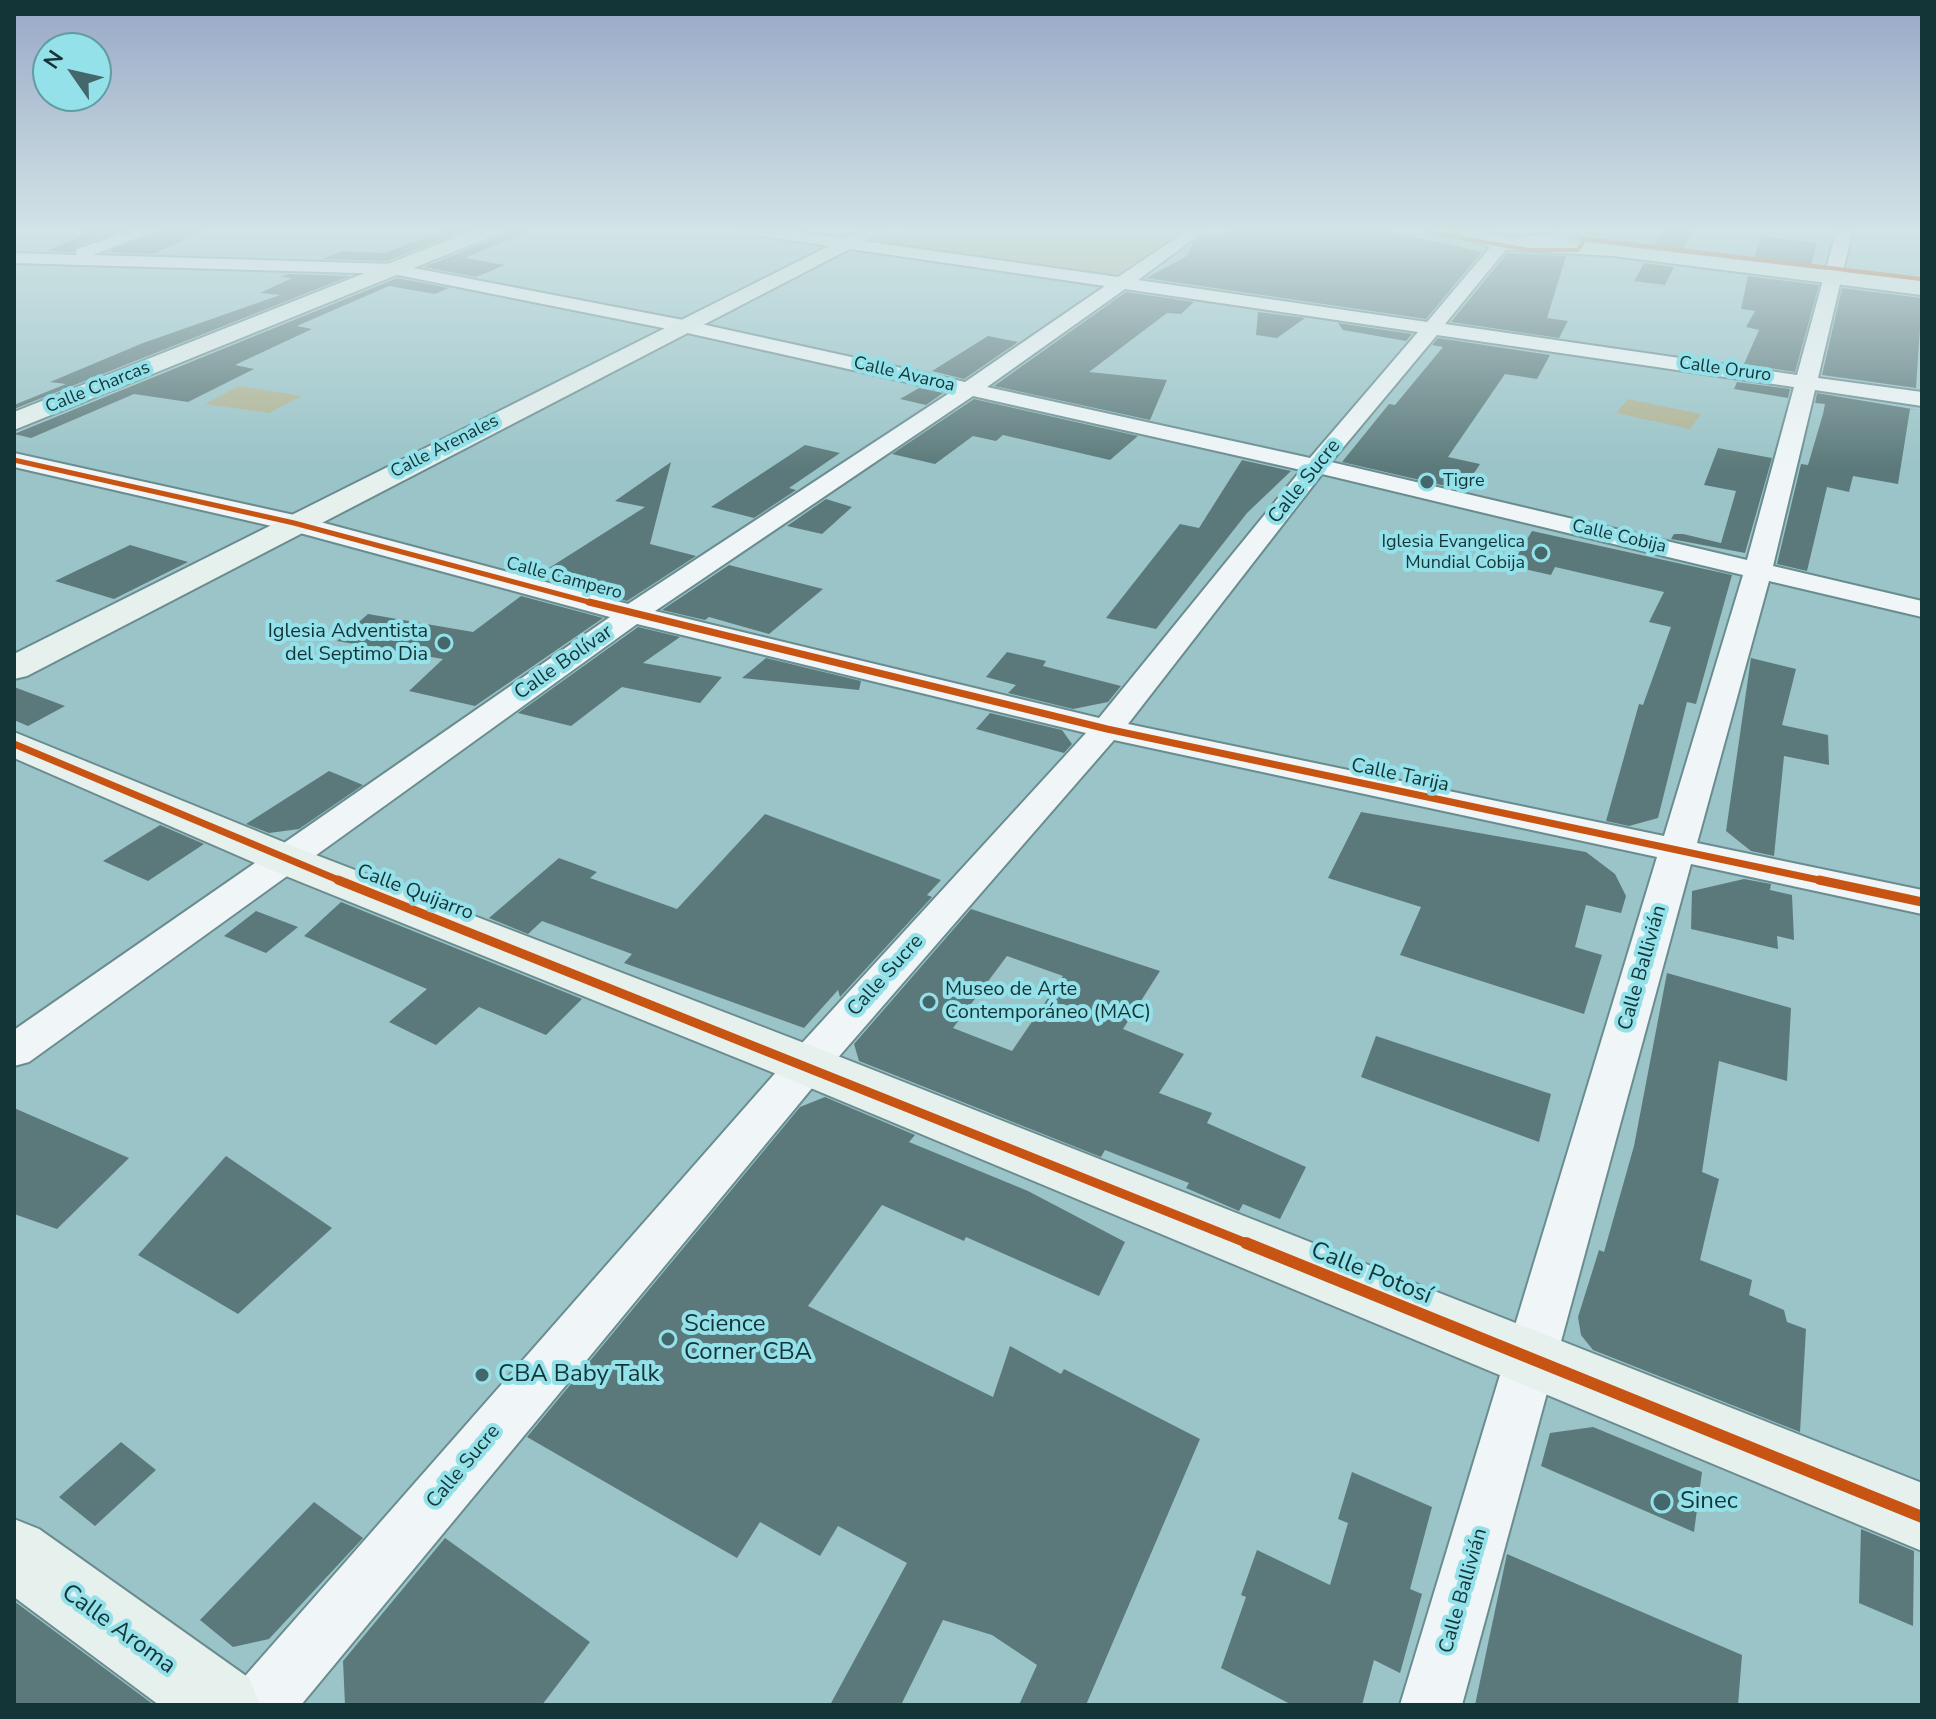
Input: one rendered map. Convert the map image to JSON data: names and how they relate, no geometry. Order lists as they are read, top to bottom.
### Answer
{
  "streets": {
    "street": [
      "Calle Oruro",
      "Calle Avaroa",
      "Calle Charcas",
      "Calle Arenales",
      "Calle Sucre",
      "Calle Cobija",
      "Calle Campero",
      "Calle Bolívar",
      "Calle Tarija",
      "Calle Quijarro",
      "Calle Ballivián",
      "Calle Potosí",
      "Calle Aroma"
    ]
  },
  "crossings": [
    ["Calle Oruro", "Calle Sucre"],
    ["Calle Oruro", "Calle Ballivián"],
    ["Calle Avaroa", "Calle Arenales"],
    ["Calle Avaroa", "Calle Sucre"],
    ["Calle Avaroa", "Calle Cobija"],
    ["Calle Avaroa", "Calle Bolívar"],
    ["Calle Arenales", "Calle Campero"],
    ["Calle Sucre", "Calle Cobija"],
    ["Calle Sucre", "Calle Campero"],
    ["Calle Sucre", "Calle Tarija"],
    ["Calle Sucre", "Calle Quijarro"],
    ["Calle Sucre", "Calle Potosí"],
    ["Calle Cobija", "Calle Ballivián"],
    ["Calle Campero", "Calle Bolívar"],
    ["Calle Campero", "Calle Tarija"],
    ["Calle Bolívar", "Calle Quijarro"],
    ["Calle Tarija", "Calle Ballivián"],
    ["Calle Quijarro", "Calle Potosí"],
    ["Calle Ballivián", "Calle Potosí"]
  ],
  "places": [
    "Tigre",
    "Iglesia Evangelica Mundial Cobija",
    "Iglesia Adventista del Septimo Dia",
    "Museo de Arte Contemporáneo (MAC)",
    "Science Corner CBA",
    "CBA Baby Talk",
    "Sinec"
  ],
  "north": "top left"
}
